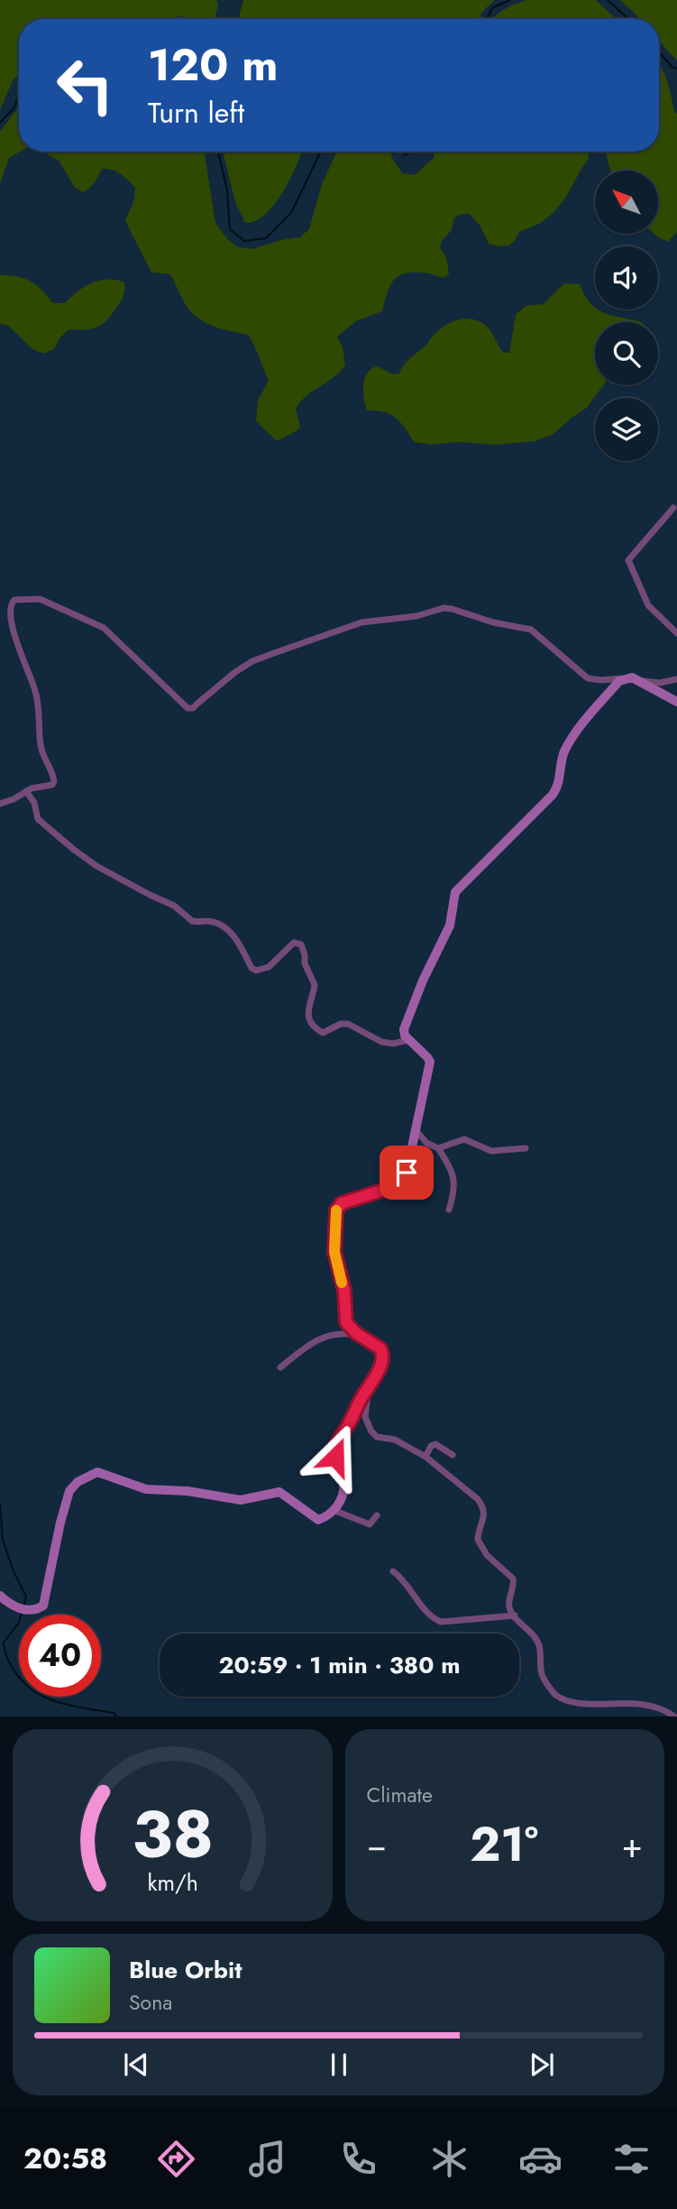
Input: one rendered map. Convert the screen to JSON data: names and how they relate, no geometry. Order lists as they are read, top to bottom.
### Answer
{
  "north": "top left",
  "page": {
    "turn": ["120 m", "Turn left"],
    "limit": "40",
    "trip": "20:59 · 1 min · 380 m",
    "tile": "Climate",
    "heat": ["−", "21°", "+"],
    "song": ["Blue Orbit", "Sona"],
    "tabs": "20:58",
    "gauge": ["38", "km/h"]
  }
}
